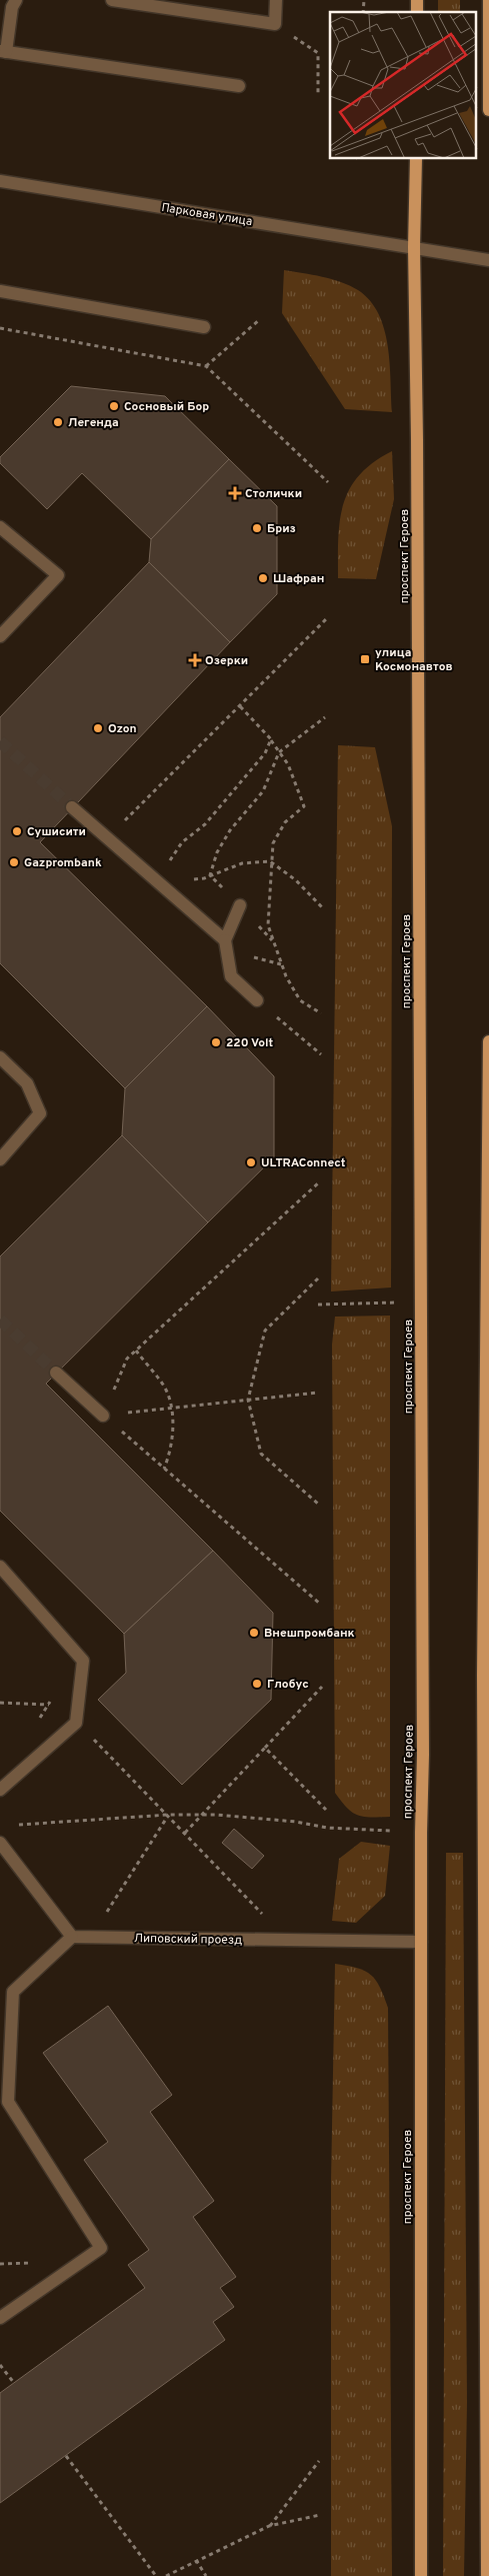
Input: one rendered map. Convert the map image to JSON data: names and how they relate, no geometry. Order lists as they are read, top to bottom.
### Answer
{
  "streets": {
    "main road": ["проспект Героев"],
    "street": ["Парковая улица", "Липовский проезд"]
  },
  "crossings": [
    ["Парковая улица", "проспект Героев"],
    ["проспект Героев", "Липовский проезд"]
  ],
  "places": {
    "other": [
      "Сосновый Бор",
      "Легенда",
      "Бриз",
      "Шафран",
      "Ozon",
      "Сушисити",
      "Gazprombank",
      "220 Volt",
      "ULTRAConnect",
      "Внешпромбанк",
      "Глобус"
    ],
    "health": ["Столички", "Озерки"],
    "transit": ["улица Космонавтов"]
  }
}
